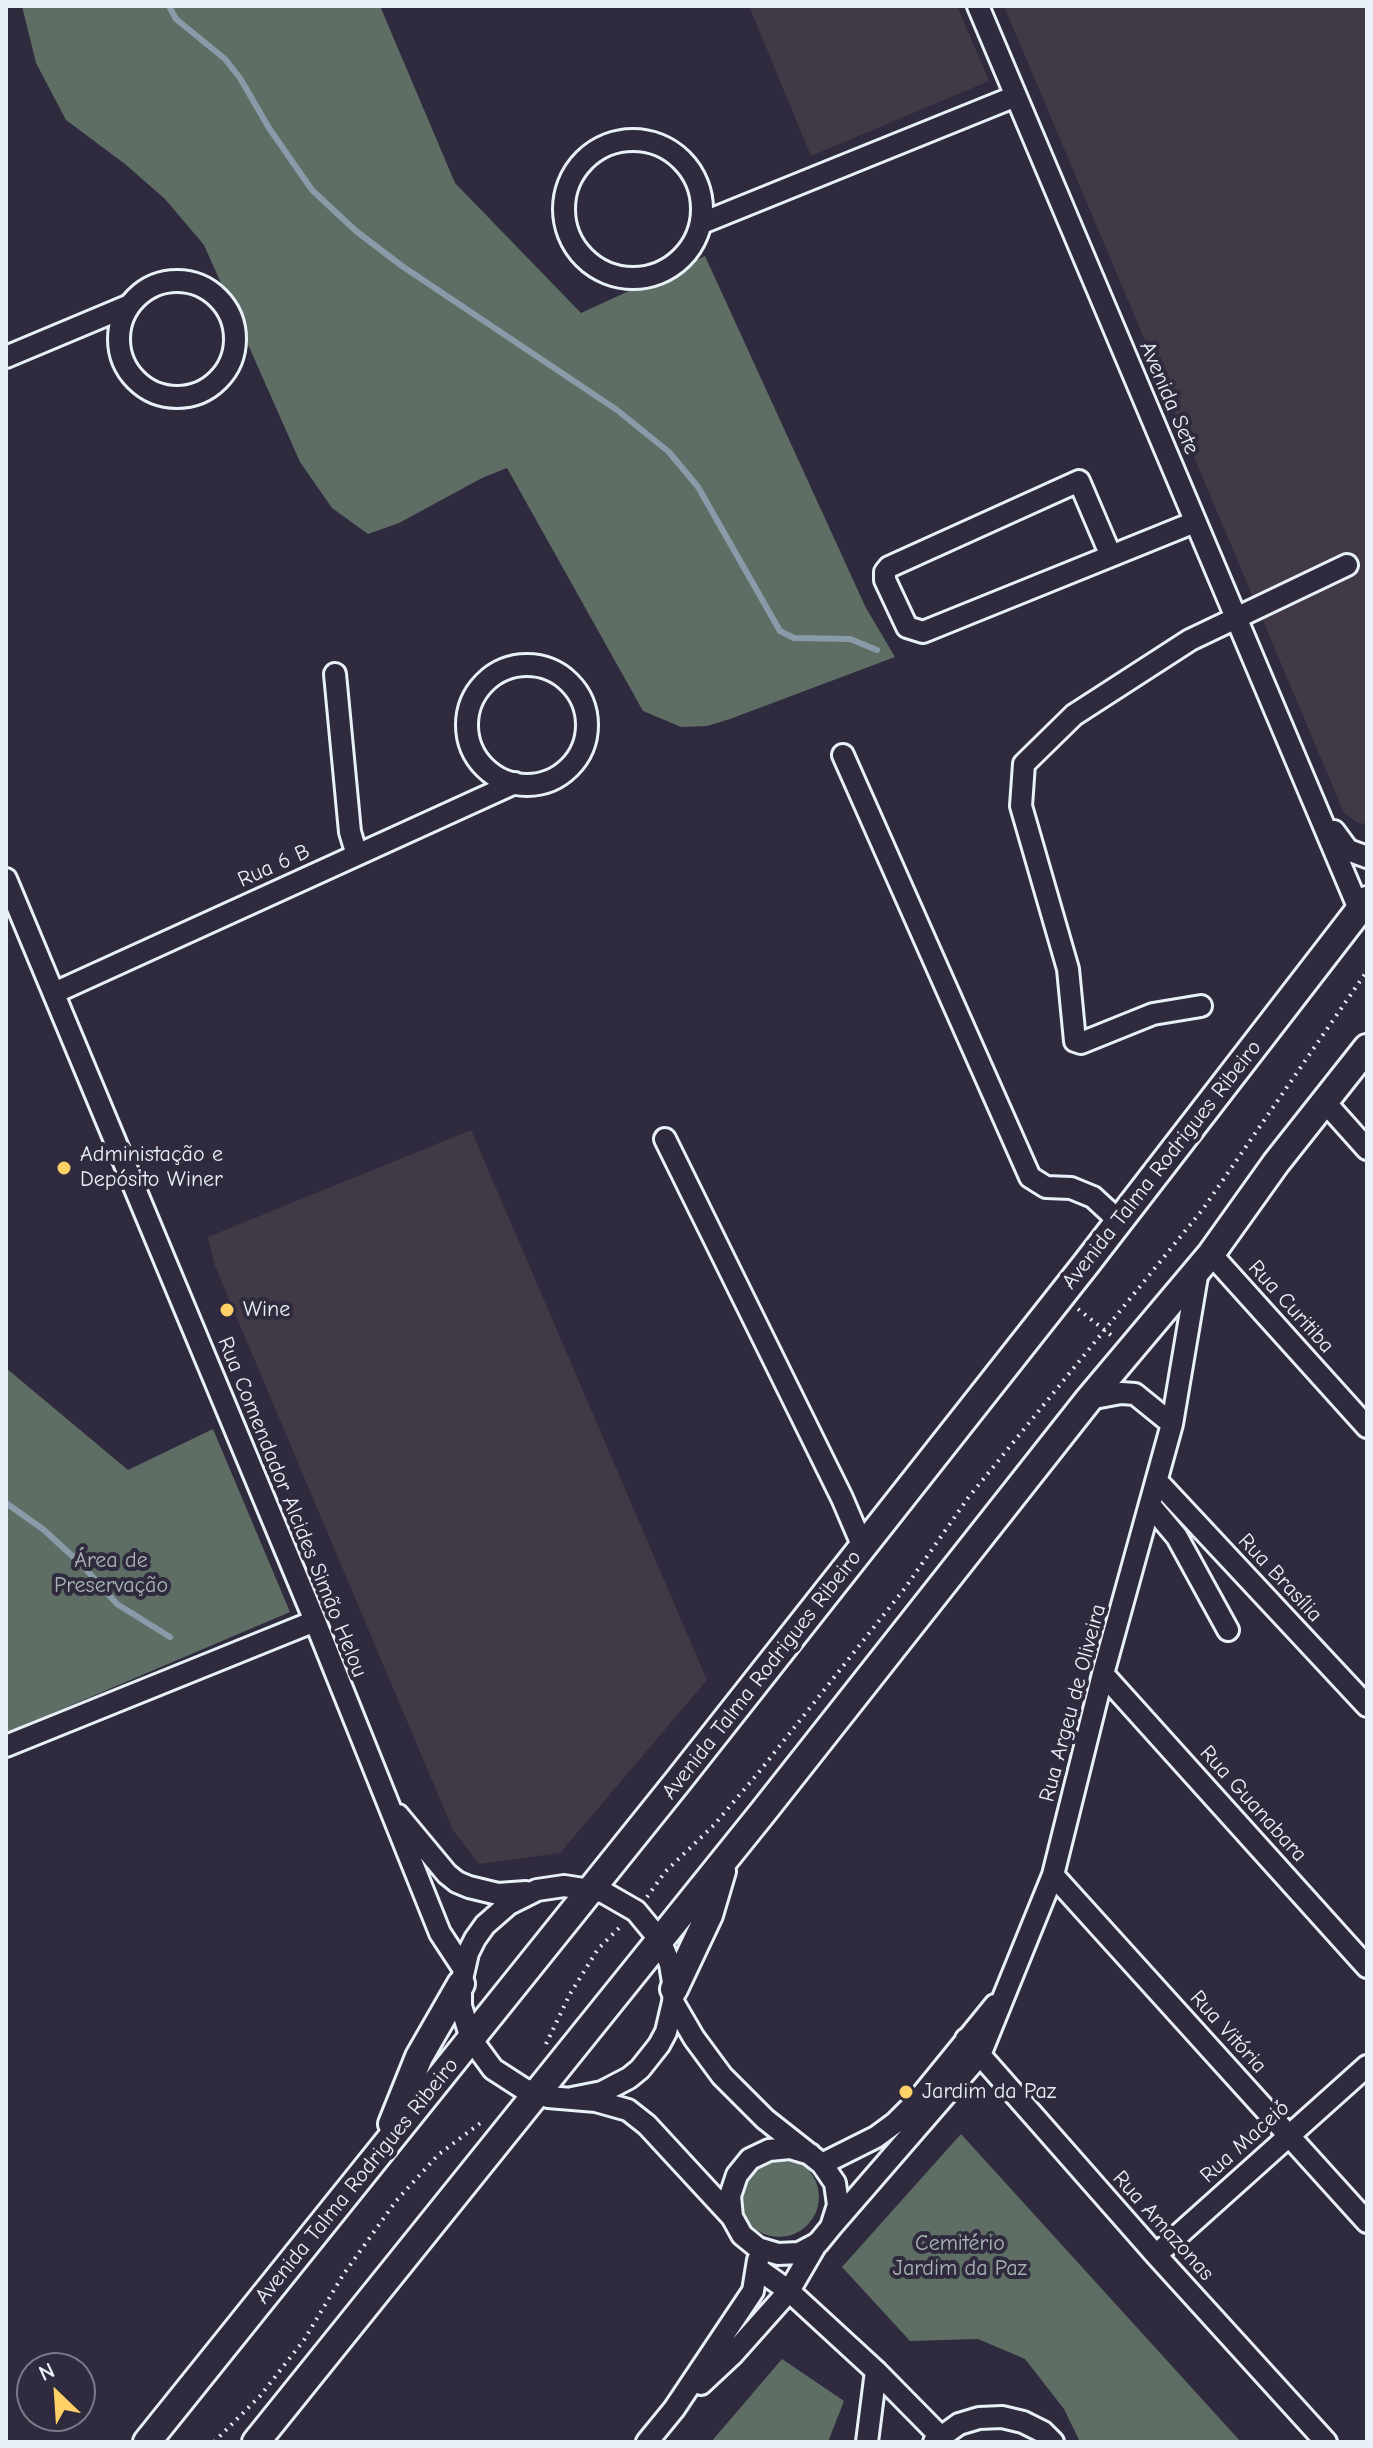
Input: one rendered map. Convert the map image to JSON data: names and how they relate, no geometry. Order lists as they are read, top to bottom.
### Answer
{
  "streets": {
    "main road": ["Avenida Talma Rodrigues Ribeiro"],
    "street": [
      "Avenida Sete",
      "Rua 6 B",
      "Rua Curitiba",
      "Rua Comendador Alcides Simão Helou",
      "Rua Brasília",
      "Rua Argeu de Oliveira",
      "Rua Guanabara",
      "Rua Vitória",
      "Rua Maceió",
      "Rua Amazonas"
    ]
  },
  "crossings": [
    ["Avenida Sete", "Avenida Talma Rodrigues Ribeiro"],
    ["Rua 6 B", "Rua Comendador Alcides Simão Helou"],
    ["Avenida Talma Rodrigues Ribeiro", "Rua Comendador Alcides Simão Helou"],
    ["Rua Curitiba", "Rua Argeu de Oliveira"],
    ["Rua Brasília", "Rua Argeu de Oliveira"],
    ["Rua Argeu de Oliveira", "Rua Guanabara"],
    ["Rua Argeu de Oliveira", "Rua Vitória"],
    ["Rua Argeu de Oliveira", "Rua Amazonas"],
    ["Rua Vitória", "Rua Maceió"],
    ["Rua Maceió", "Rua Amazonas"]
  ],
  "parks": ["Área de Preservação", "Cemitério Jardim da Paz"],
  "places": ["Administação e Depósito Winer", "Wine", "Jardim da Paz"],
  "north": "top left"
}
